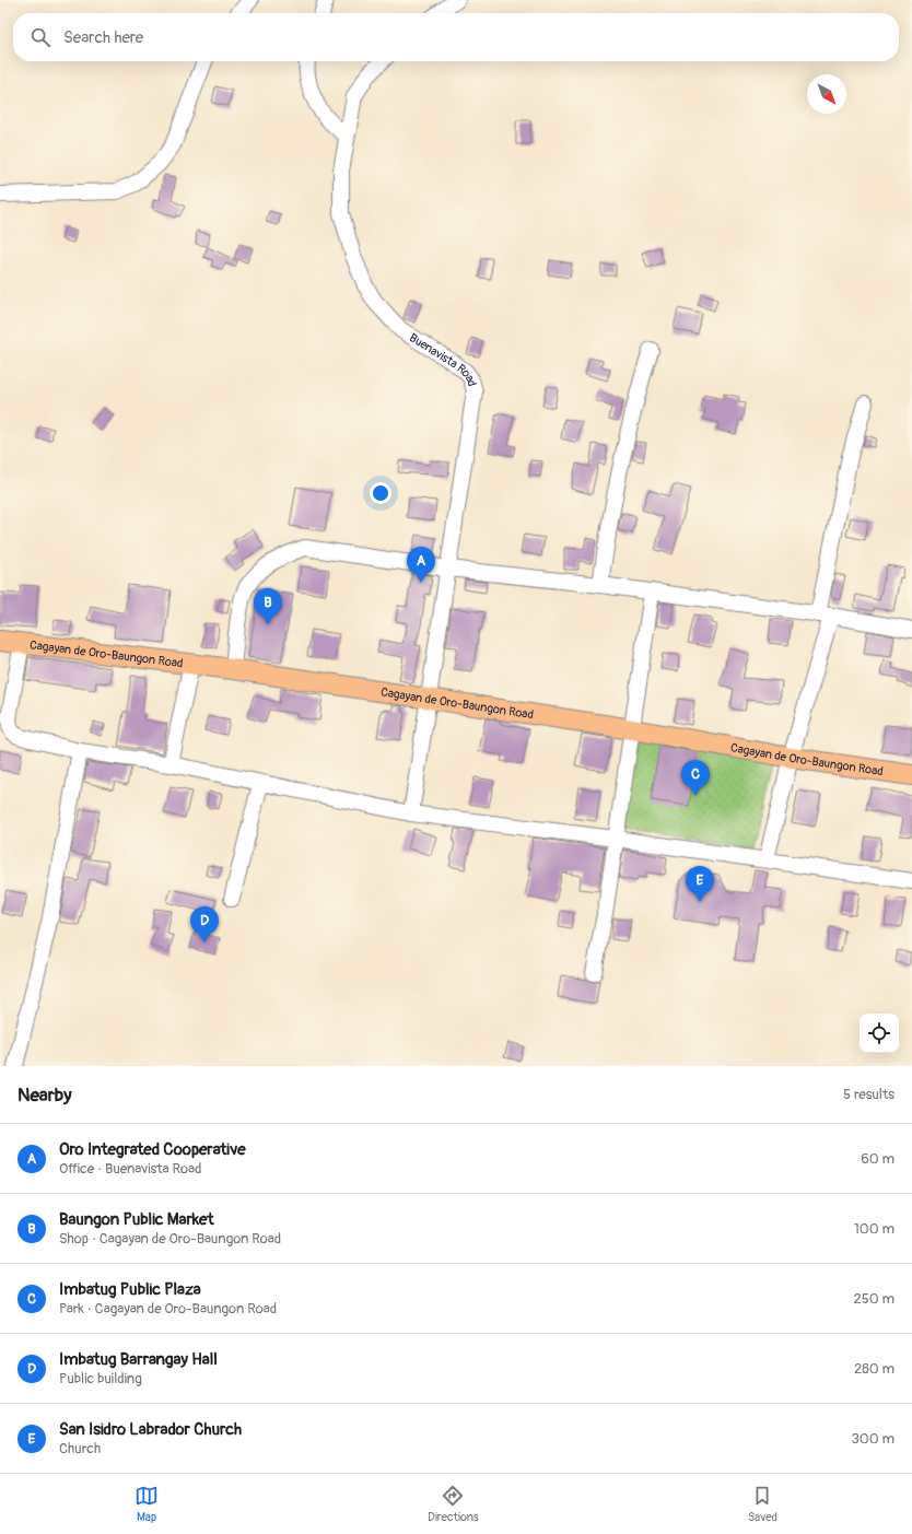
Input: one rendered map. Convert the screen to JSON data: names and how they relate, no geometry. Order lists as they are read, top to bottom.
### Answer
{
  "streets": {
    "main road": ["Cagayan de Oro-Baungon Road"],
    "street": ["Buenavista Road"]
  },
  "crossings": [
    ["Buenavista Road", "Cagayan de Oro-Baungon Road"]
  ],
  "north": "bottom right",
  "page": {
    "search": "Search here",
    "pins": [
      "A",
      "B",
      "C",
      "E",
      "D"
    ],
    "heading": ["Nearby", "5 results"],
    "list": [
      {
        "mark": "A",
        "name": "Oro Integrated Cooperative",
        "note": "Office · Buenavista Road",
        "value": "60 m"
      },
      {
        "mark": "B",
        "name": "Baungon Public Market",
        "note": "Shop · Cagayan de Oro-Baungon Road",
        "value": "100 m"
      },
      {
        "mark": "C",
        "name": "Imbatug Public Plaza",
        "note": "Park · Cagayan de Oro-Baungon Road",
        "value": "250 m"
      },
      {
        "mark": "D",
        "name": "Imbatug Barrangay Hall",
        "note": "Public building",
        "value": "280 m"
      },
      {
        "mark": "E",
        "name": "San Isidro Labrador Church",
        "note": "Church",
        "value": "300 m"
      }
    ],
    "nav": ["Map", "Directions", "Saved"]
  }
}
